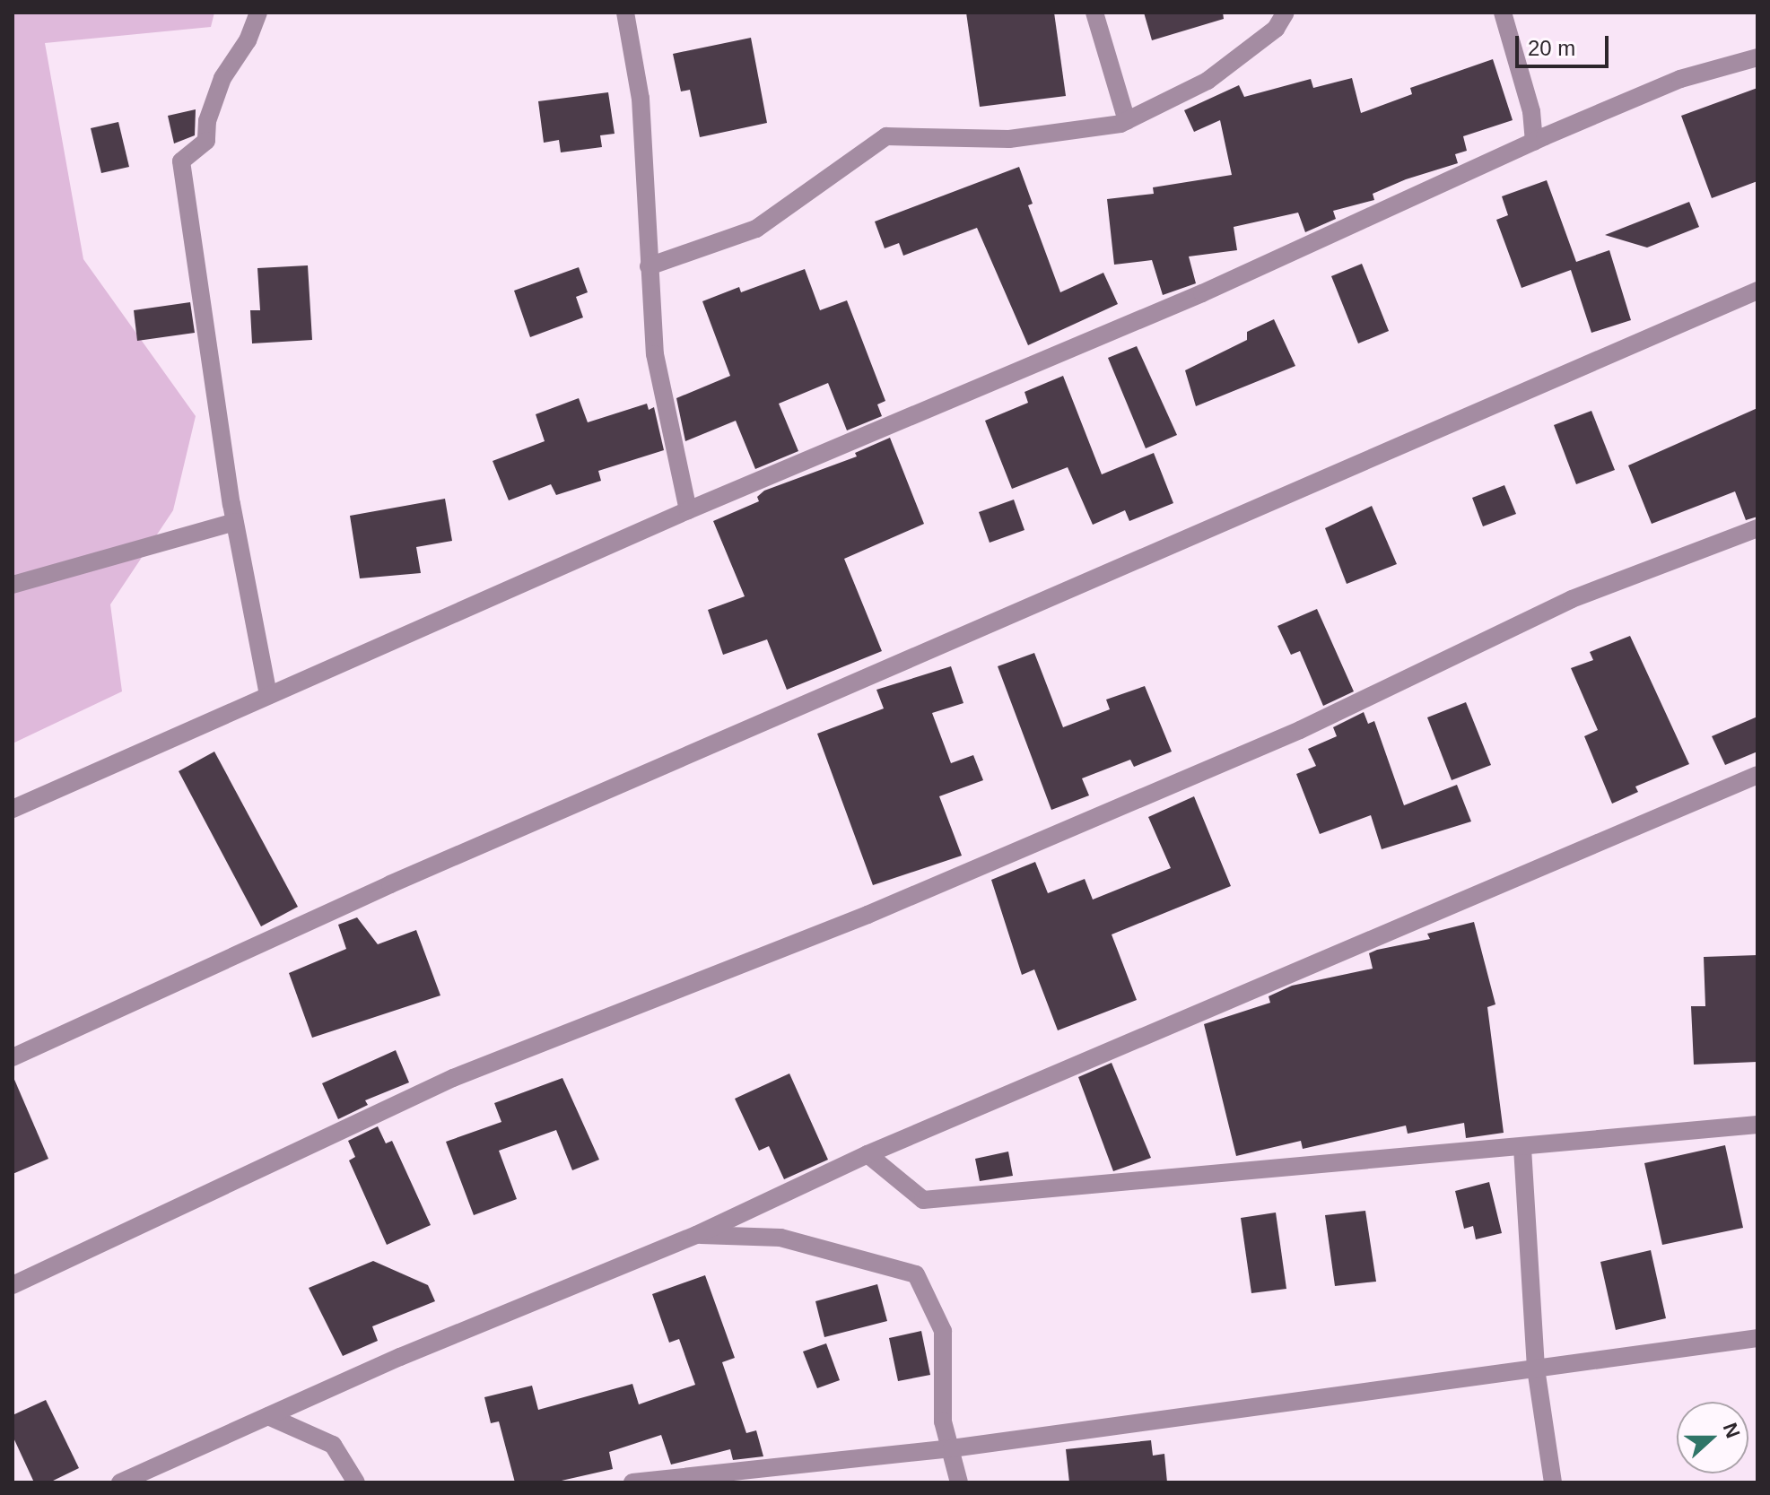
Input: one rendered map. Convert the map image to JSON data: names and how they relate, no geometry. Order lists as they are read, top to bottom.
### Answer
{
  "scale_bar": "20 m",
  "north": "right"
}
